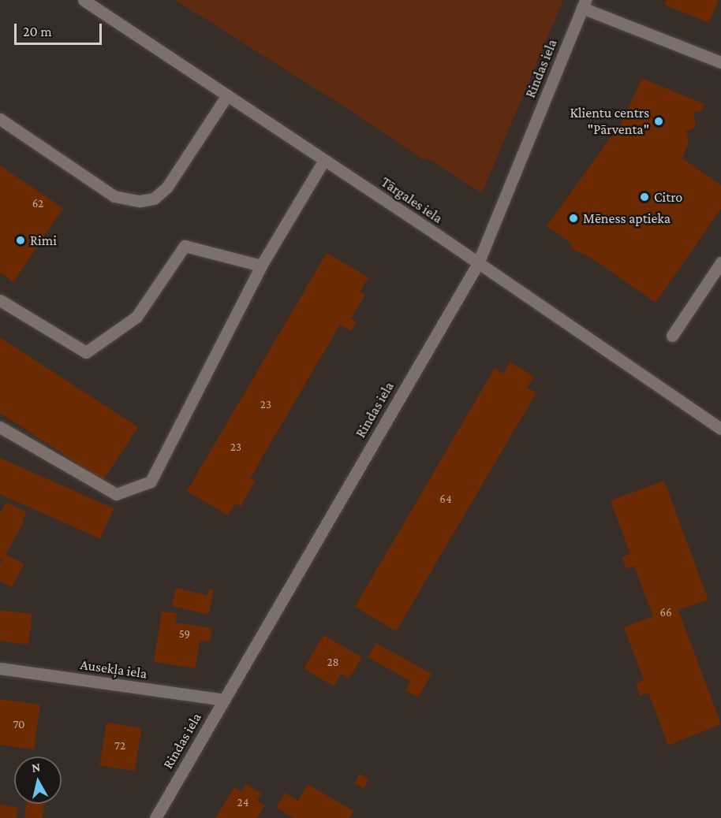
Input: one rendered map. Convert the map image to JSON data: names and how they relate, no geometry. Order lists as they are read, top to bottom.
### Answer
{
  "streets": {
    "street": ["Rindas iela", "Tārgales iela", "Ausekļa iela"]
  },
  "crossings": [
    ["Rindas iela", "Tārgales iela"],
    ["Rindas iela", "Ausekļa iela"]
  ],
  "places": [
    "Klientu centrs \"Pārventa\"",
    "Citro",
    "Mēness aptieka",
    "Rimi"
  ],
  "house_numbers": [
    "62",
    "23",
    "23",
    "64",
    "66",
    "59",
    "28",
    "70",
    "72",
    "24"
  ],
  "scale_bar": "20 m",
  "north": "top"
}
